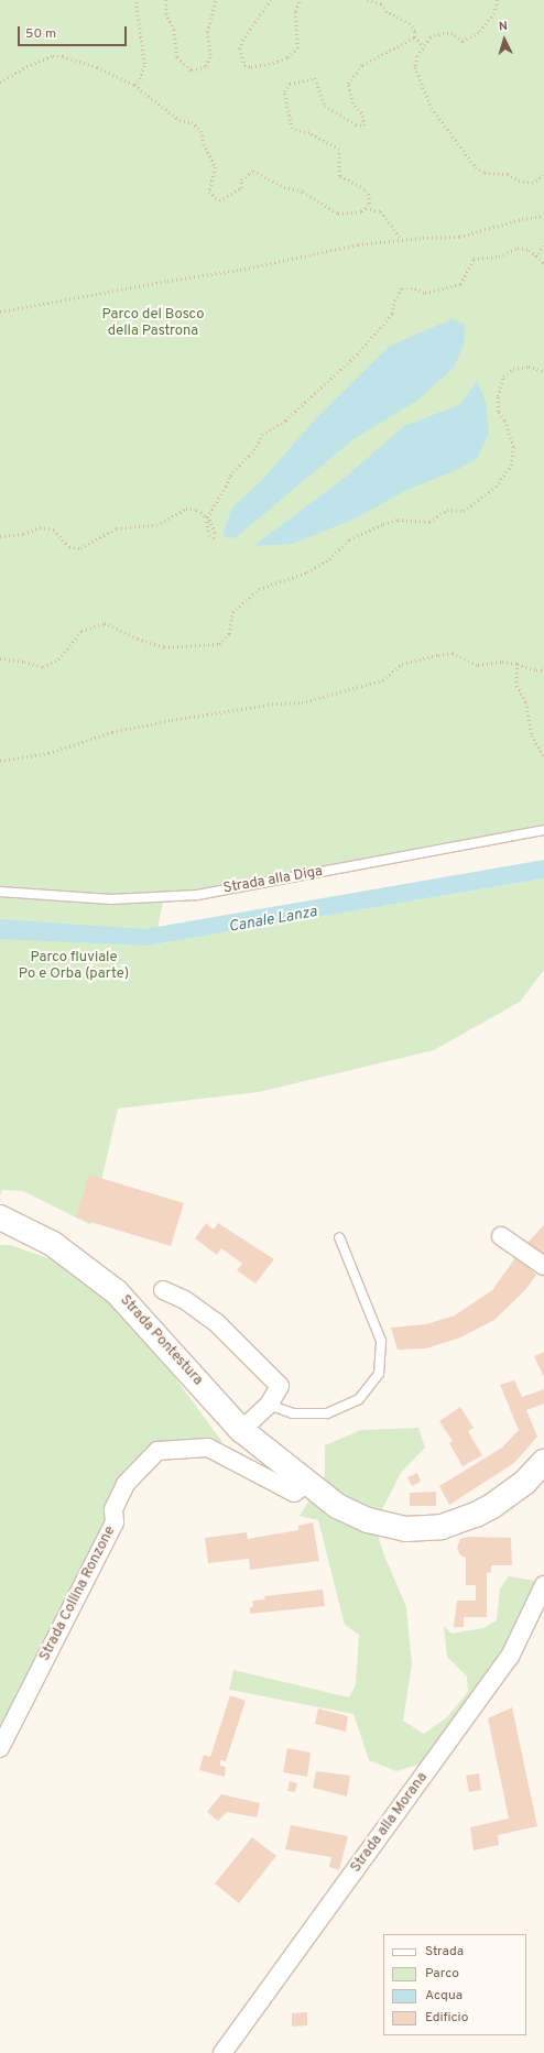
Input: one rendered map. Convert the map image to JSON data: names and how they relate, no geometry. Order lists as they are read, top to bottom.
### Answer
{
  "streets": {
    "main road": ["Strada Pontestura"],
    "street": ["Strada Collina Ronzone", "Strada alla Morana"],
    "lane": ["Strada alla Diga"]
  },
  "crossings": [
    ["Strada Pontestura", "Strada Collina Ronzone"]
  ],
  "water": ["Canale Lanza"],
  "parks": ["Parco del Bosco della Pastrona", "Parco fluviale Po e Orba (parte)"],
  "legend": [
    "Strada",
    "Parco",
    "Acqua",
    "Edificio"
  ],
  "scale_bar": "50 m",
  "north": "top"
}
